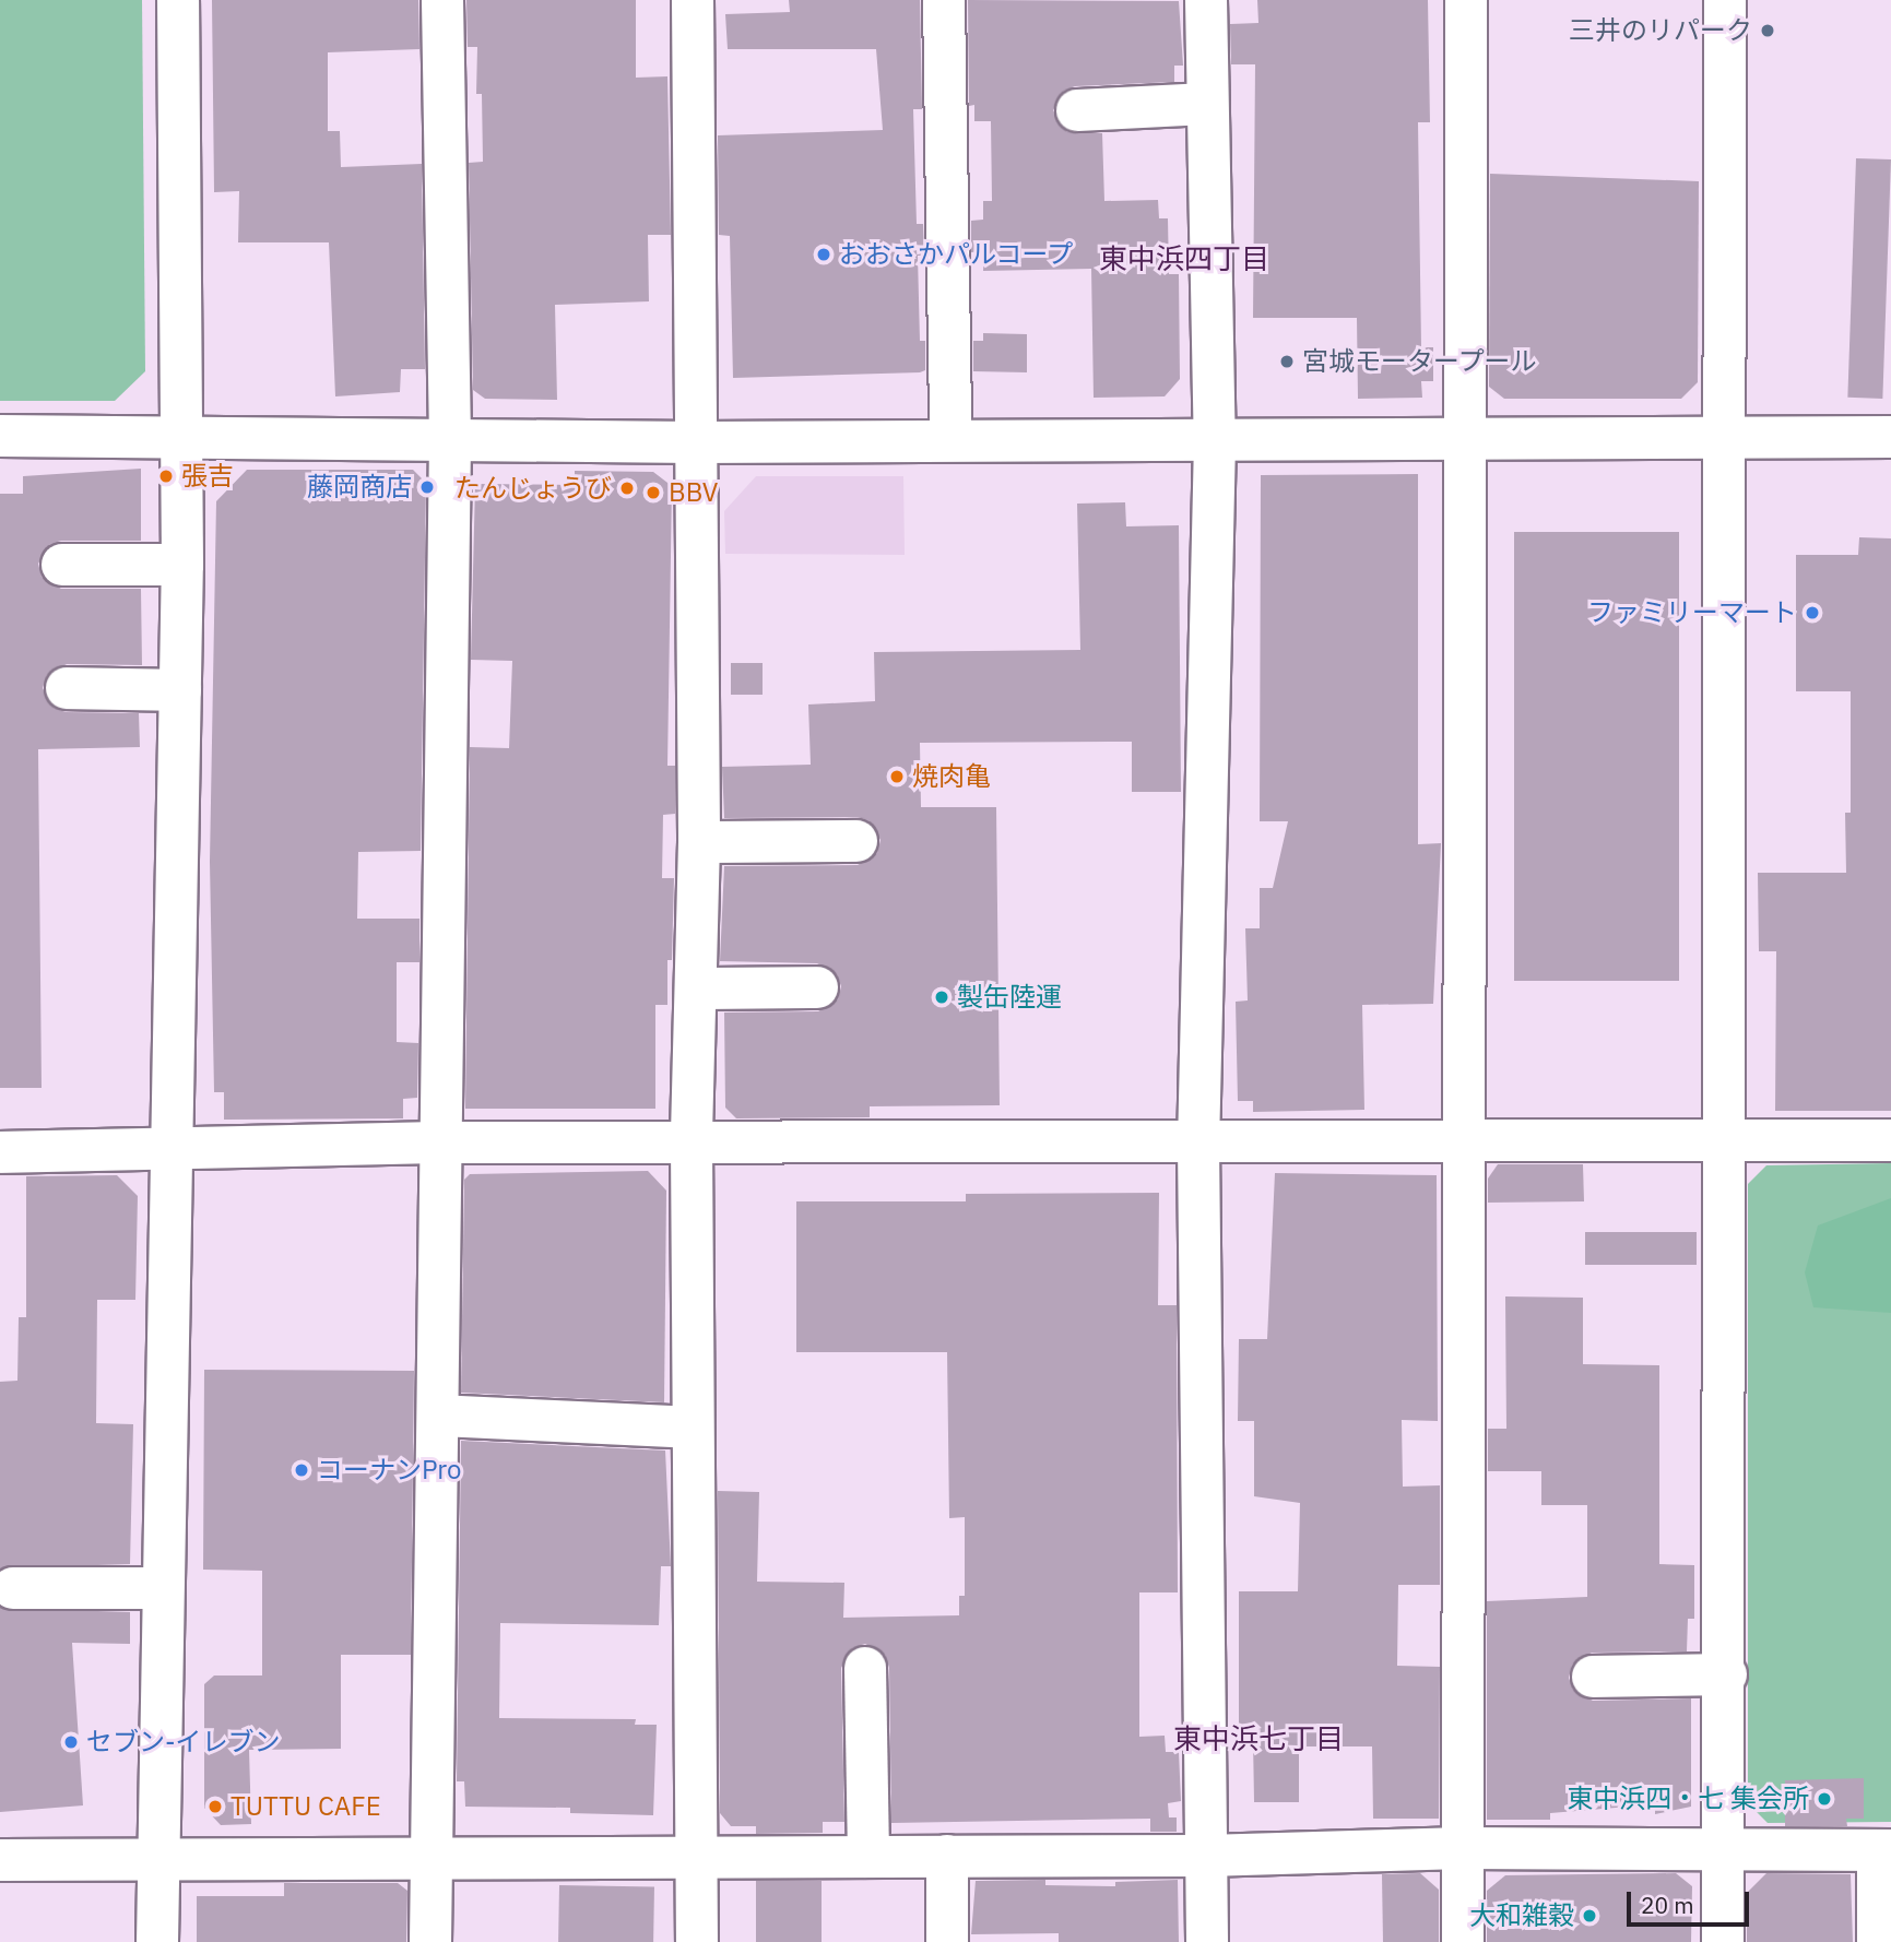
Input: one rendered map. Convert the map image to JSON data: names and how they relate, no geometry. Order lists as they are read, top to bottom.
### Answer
{
  "districts": ["東中浜四丁目", "東中浜七丁目"],
  "places": [
    "三井のリパーク",
    "おおさかパルコープ",
    "宮城モータープール",
    "張吉",
    "藤岡商店",
    "たんじょうび",
    "BBV",
    "ファミリーマート",
    "焼肉亀",
    "製缶陸運",
    "コーナンPro",
    "セブン-イレブン",
    "東中浜四・七 集会所",
    "TUTTU CAFE",
    "大和雑穀"
  ],
  "scale_bar": "20 m"
}
